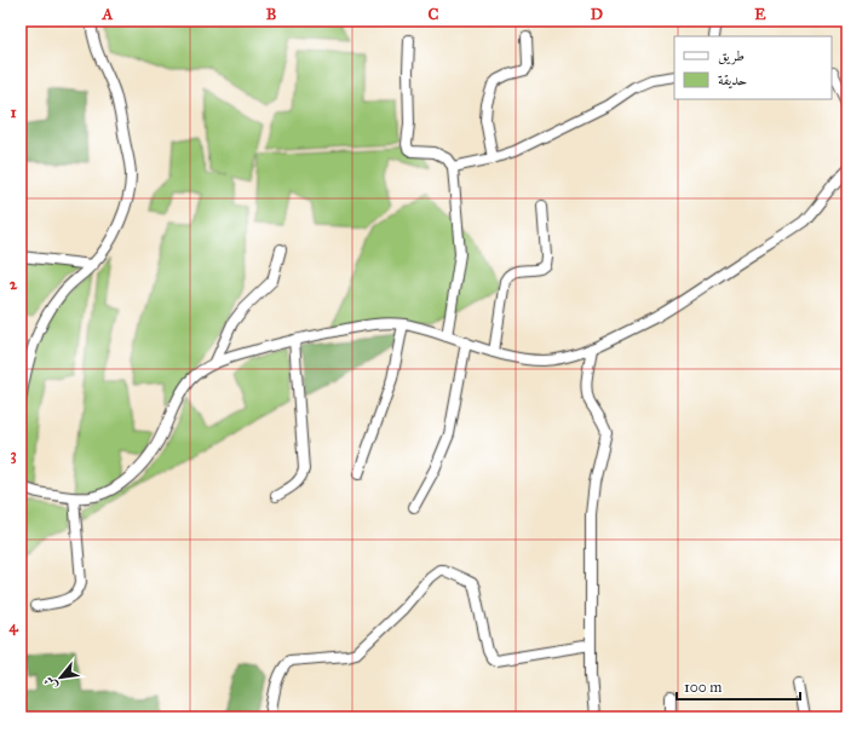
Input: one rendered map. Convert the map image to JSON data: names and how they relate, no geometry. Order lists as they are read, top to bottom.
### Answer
{
  "legend": ["طريق", "حديقة"],
  "scale_bar": "100 m",
  "north": "bottom left",
  "grid": {
    "columns": [
      "A",
      "B",
      "C",
      "D",
      "E"
    ],
    "rows": [
      "1",
      "2",
      "3",
      "4"
    ]
  }
}
